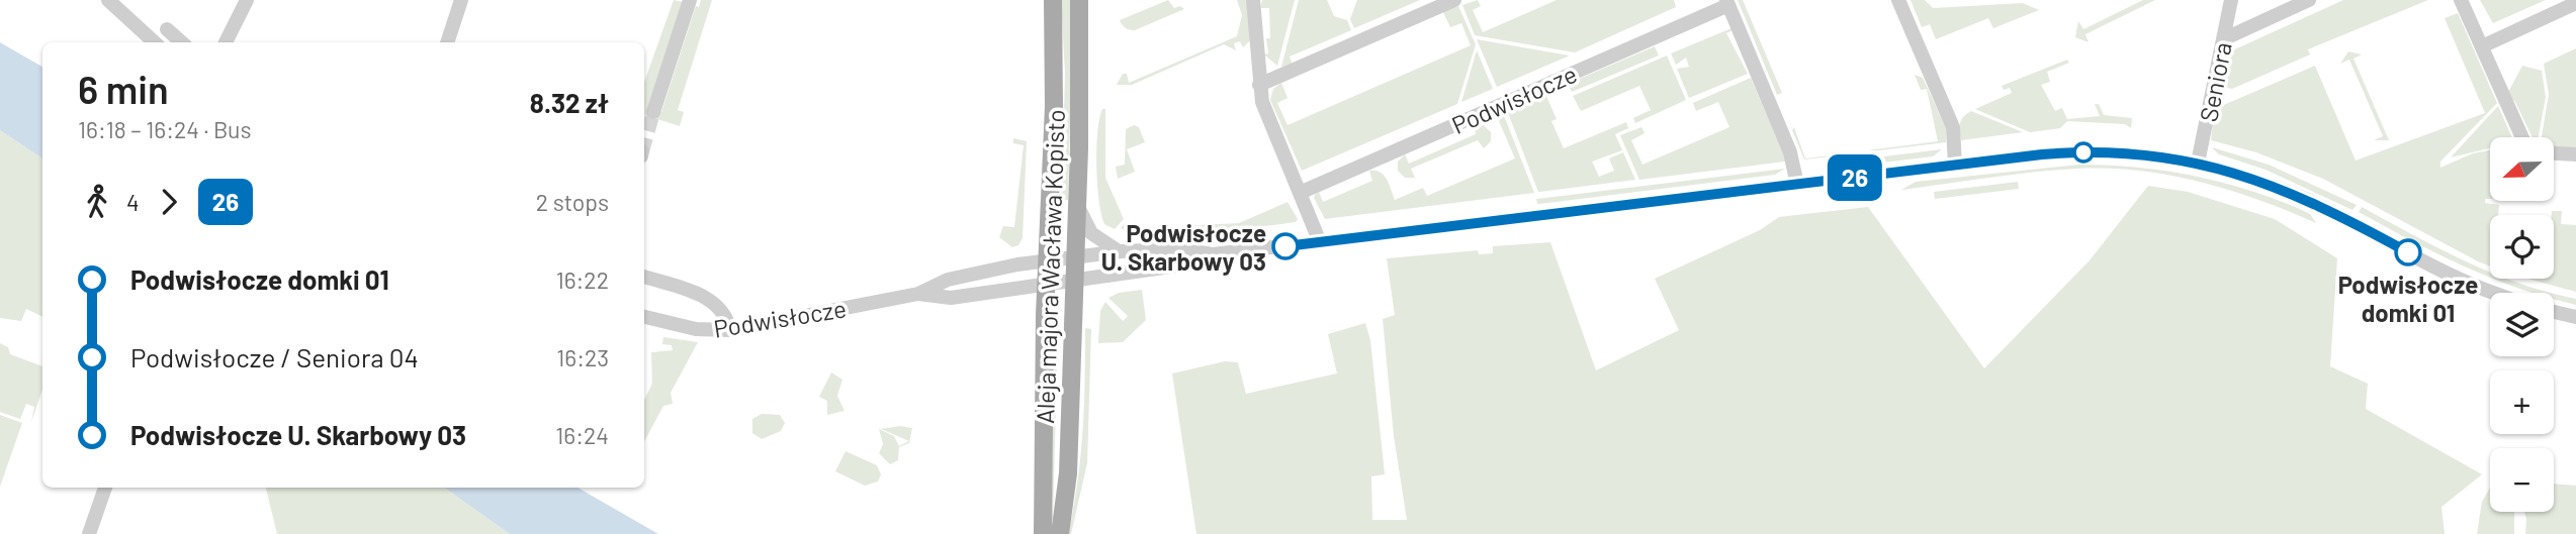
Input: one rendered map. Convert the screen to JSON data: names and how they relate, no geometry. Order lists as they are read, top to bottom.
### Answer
{
  "streets": {
    "main road": ["Aleja majora Wacława Kopisto"],
    "street": ["Seniora", "Podwisłocze"]
  },
  "crossings": [
    ["Seniora", "Podwisłocze"],
    ["Podwisłocze", "Aleja majora Wacława Kopisto"]
  ],
  "places": ["Podwisłocze U. Skarbowy 03", "Podwisłocze domki 01"],
  "lines": ["bus line 26"],
  "north": "left",
  "page": {
    "on_map": "26",
    "heading": ["6 min", "16:18 – 16:24 · Bus", "8.32 zł"],
    "map_buttons": ["+", "−"],
    "legs": ["4", "26", "2 stops"],
    "list": [
      {
        "name": "Podwisłocze domki 01",
        "value": "16:22"
      },
      {
        "name": "Podwisłocze / Seniora 04",
        "value": "16:23"
      },
      {
        "name": "Podwisłocze U. Skarbowy 03",
        "value": "16:24"
      }
    ]
  }
}
